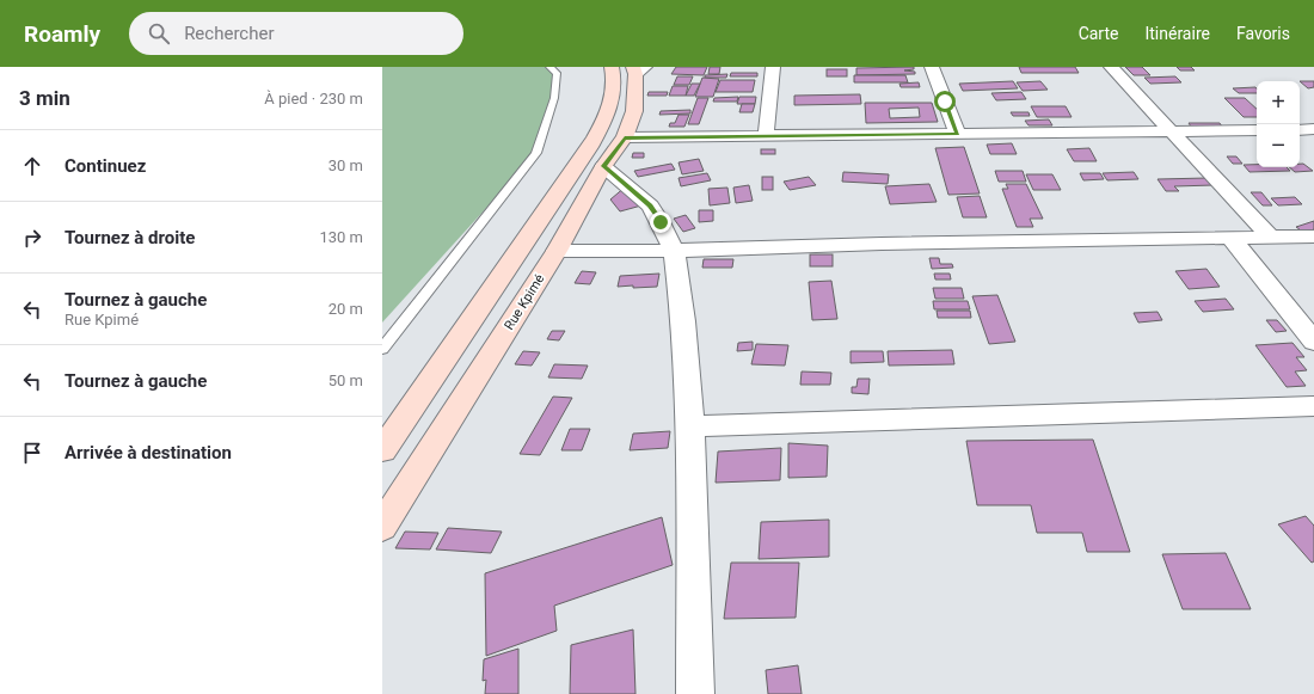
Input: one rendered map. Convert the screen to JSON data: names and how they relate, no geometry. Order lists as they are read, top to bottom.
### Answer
{
  "streets": {
    "main road": ["Rue Kpimé"]
  },
  "page": {
    "header": "Roamly",
    "search": "Rechercher",
    "nav": ["Carte", "Itinéraire", "Favoris"],
    "heading": ["3 min", "À pied · 230 m"],
    "map_buttons": ["+", "−"],
    "list": [
      ["Continuez", "30 m"],
      ["Tournez à droite", "130 m"],
      ["Tournez à gauche", "Rue Kpimé", "20 m"],
      ["Tournez à gauche", "50 m"],
      "Arrivée à destination"
    ]
  }
}
